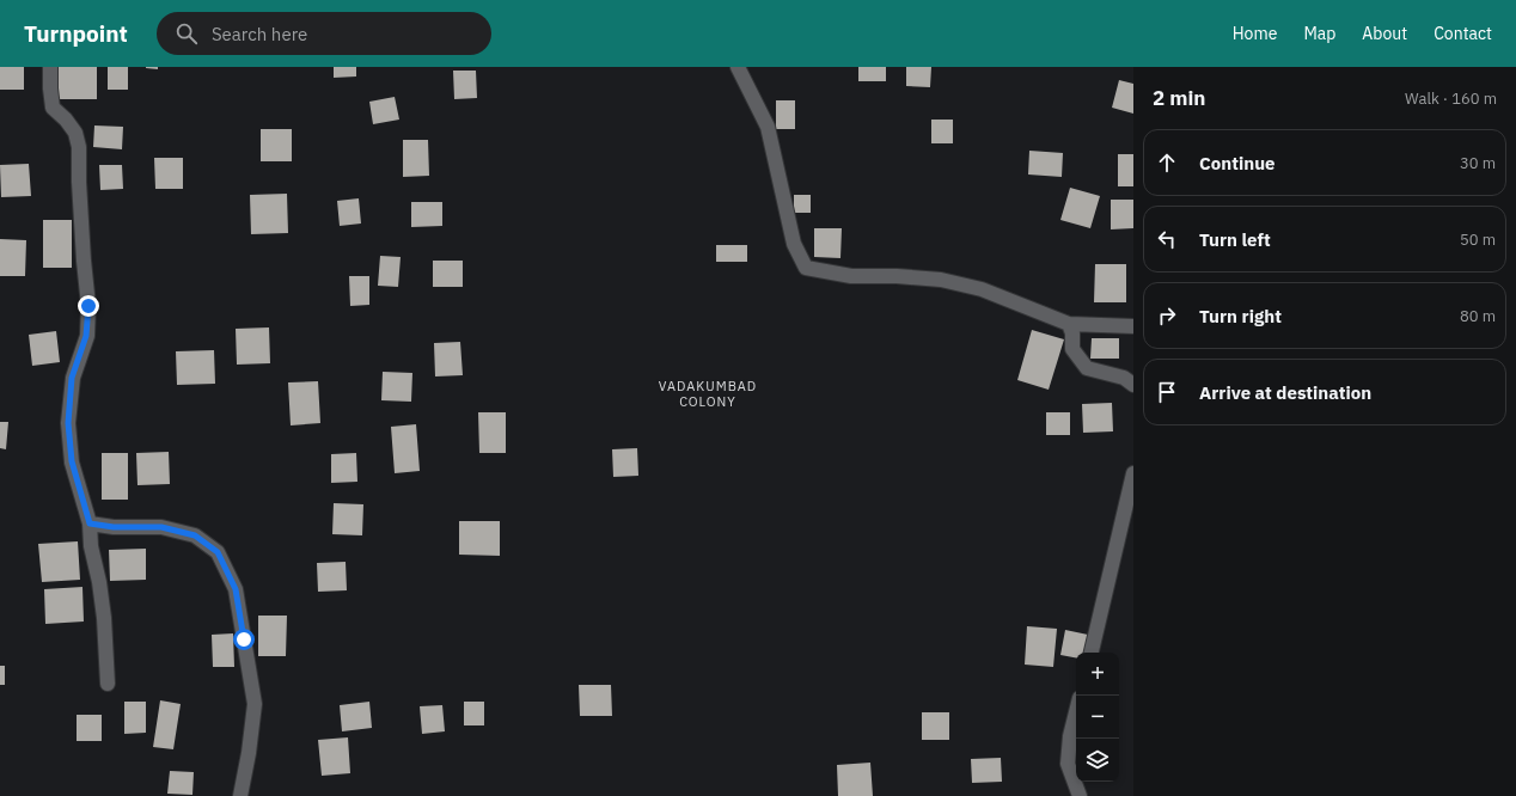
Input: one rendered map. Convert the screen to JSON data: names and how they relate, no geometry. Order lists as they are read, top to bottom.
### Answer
{
  "districts": ["VADAKUMBAD COLONY"],
  "page": {
    "header": "Turnpoint",
    "search": "Search here",
    "nav": [
      "Home",
      "Map",
      "About",
      "Contact"
    ],
    "heading": ["2 min", "Walk · 160 m"],
    "list": [
      ["Continue", "30 m"],
      ["Turn left", "50 m"],
      ["Turn right", "80 m"],
      "Arrive at destination"
    ],
    "map_buttons": ["+", "−"]
  }
}
